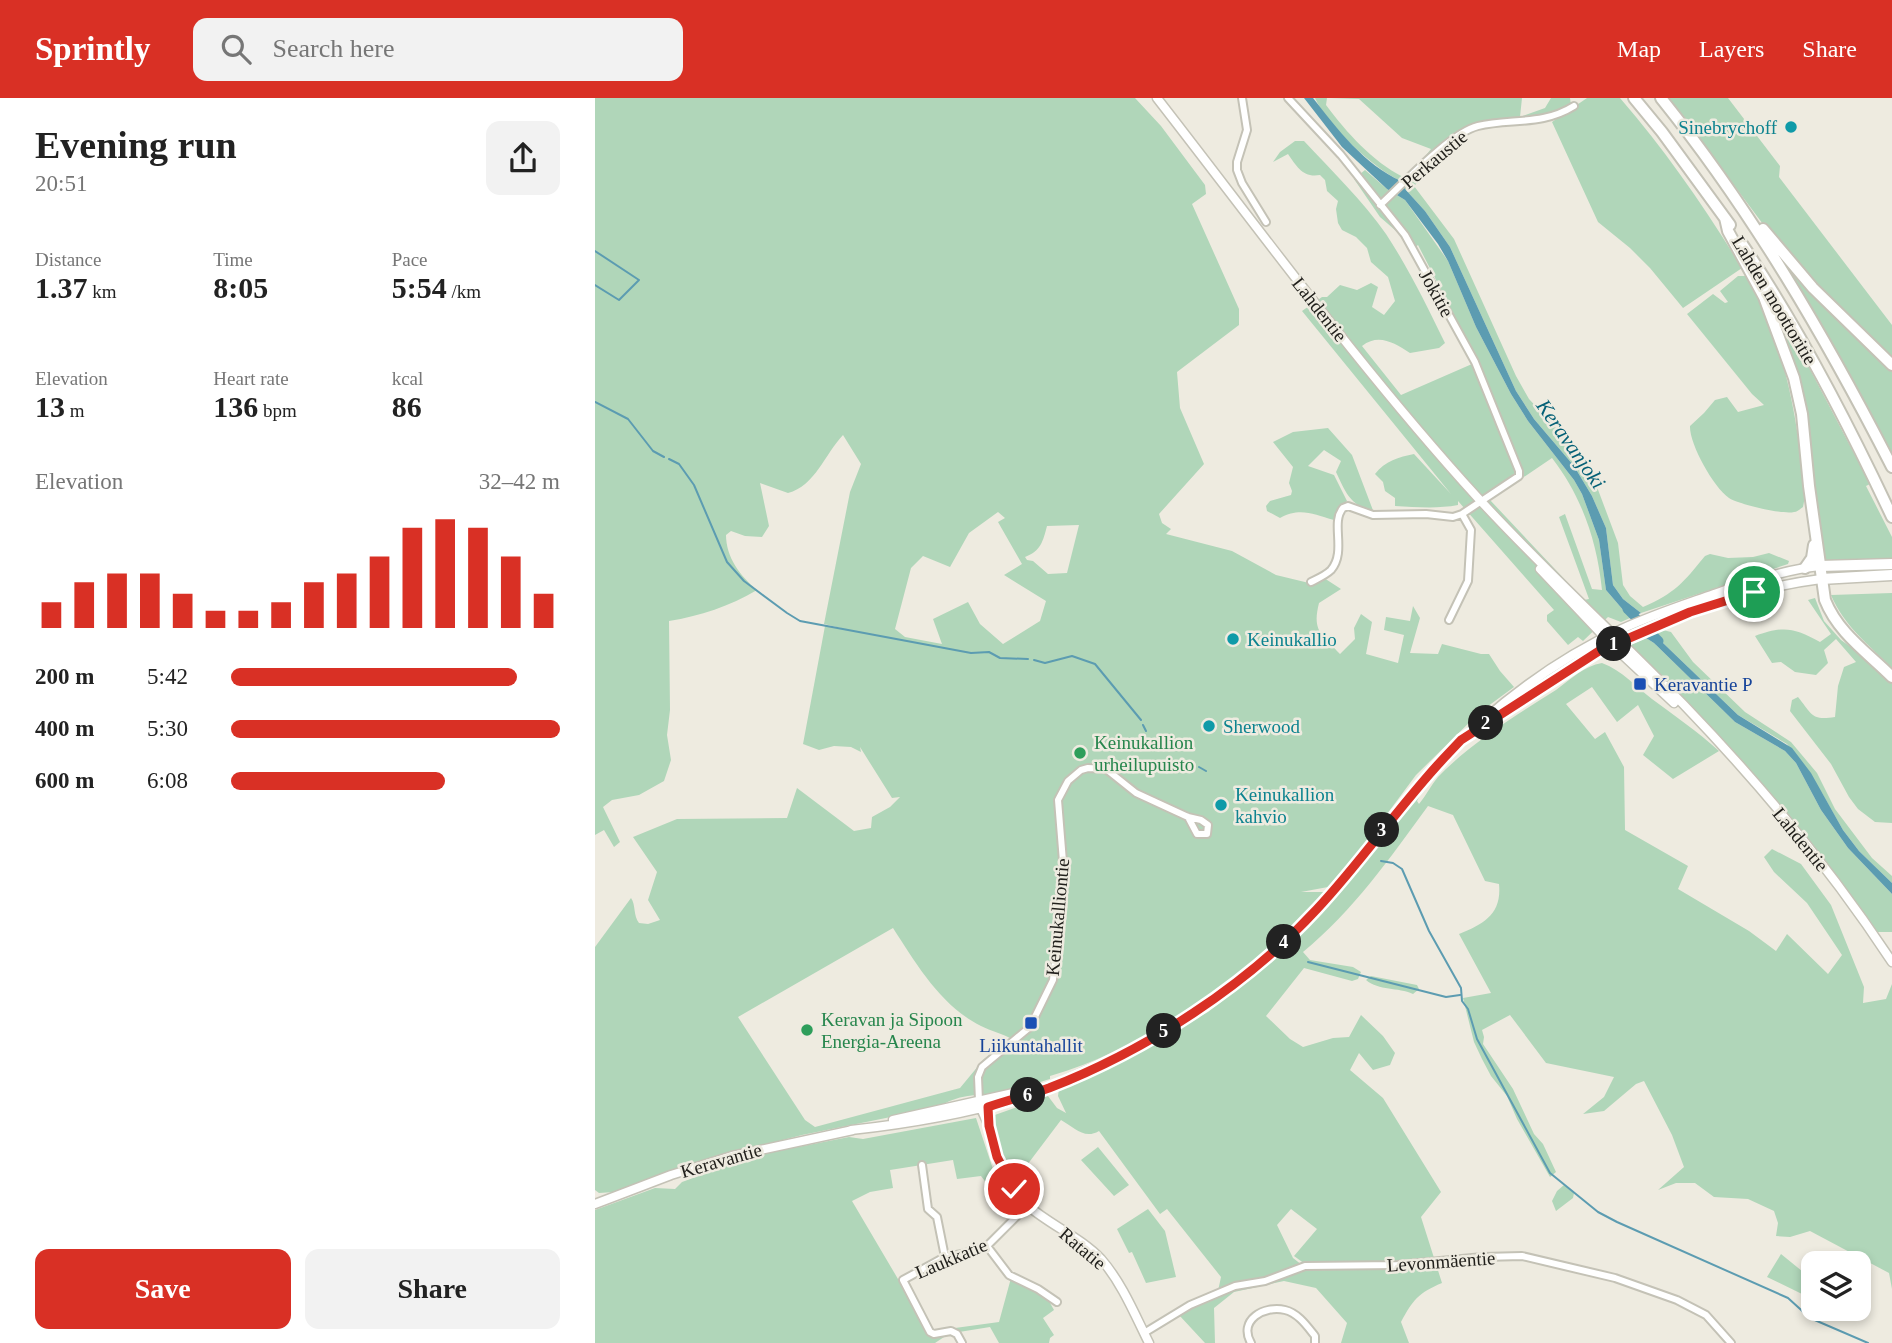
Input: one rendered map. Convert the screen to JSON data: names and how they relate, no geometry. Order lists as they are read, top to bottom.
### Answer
{
  "streets": {
    "highway": ["Lahden moottoritie"],
    "main road": ["Lahdentie", "Keravantie", "Ratatie"],
    "street": [
      "Perkaustie",
      "Jokitie",
      "Keinukalliontie",
      "Laukkatie",
      "Levonmäentie"
    ]
  },
  "crossings": [
    ["Perkaustie", "Jokitie"],
    ["Jokitie", "Lahdentie"],
    ["Lahdentie", "Keravantie"],
    ["Keinukalliontie", "Keravantie"],
    ["Keinukalliontie", "Ratatie"],
    ["Keravantie", "Ratatie"],
    ["Ratatie", "Laukkatie"],
    ["Ratatie", "Levonmäentie"]
  ],
  "water": ["Keravanjoki"],
  "places": {
    "other": [
      "Sinebrychoff",
      "Keinukallio",
      "Sherwood",
      "Keinukallion urheilupuisto",
      "Keinukallion kahvio",
      "Keravan ja Sipoon Energia-Areena"
    ],
    "transit": ["Keravantie P", "Liikuntahallit"]
  },
  "page": {
    "header": "Sprintly",
    "search": "Search here",
    "nav": ["Map", "Layers", "Share"],
    "heading": ["Evening run", "20:51"],
    "stats": [
      ["Distance", "1.37 km"],
      ["Time", "8:05"],
      ["Pace", "5:54 /km"],
      ["Elevation", "13 m"],
      ["Heart rate", "136 bpm"],
      ["kcal", "86"]
    ],
    "chart": ["Elevation", "32–42 m"],
    "pins": [
      "1",
      "2",
      "3",
      "4",
      "5",
      "6"
    ],
    "list": [
      {
        "name": "200 m",
        "note": "5:42"
      },
      {
        "name": "400 m",
        "note": "5:30"
      },
      {
        "name": "600 m",
        "note": "6:08"
      }
    ],
    "buttons": ["Save", "Share"]
  }
}
